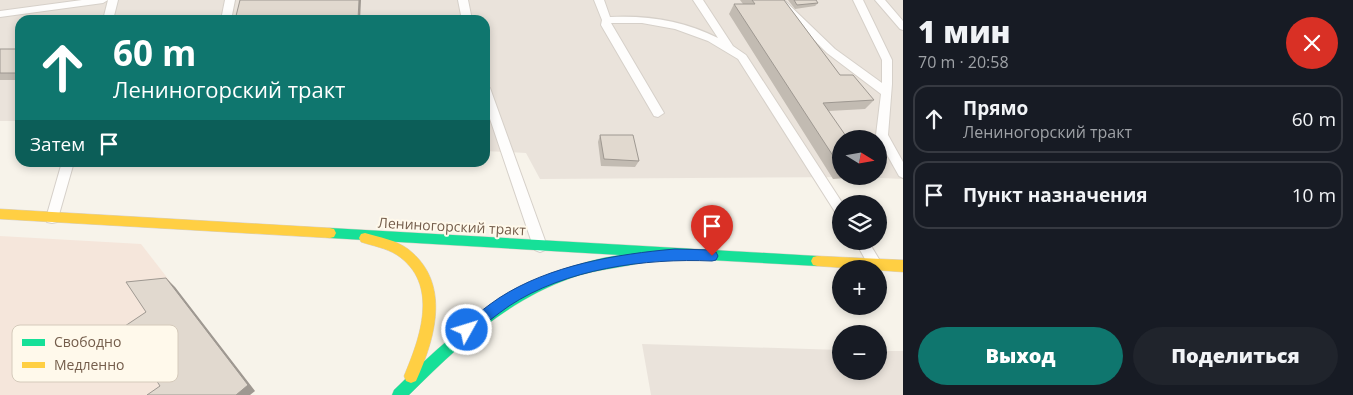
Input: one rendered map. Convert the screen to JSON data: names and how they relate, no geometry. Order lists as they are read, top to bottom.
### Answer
{
  "streets": {
    "main road": ["Лениногорский тракт"]
  },
  "legend": ["Свободно", "Медленно"],
  "north": "right",
  "page": {
    "heading": ["1 мин", "70 m · 20:58"],
    "turn": ["60 m", "Лениногорский тракт"],
    "list": [
      {
        "name": "Прямо",
        "note": "Лениногорский тракт",
        "value": "60 m"
      },
      {
        "name": "Пункт назначения",
        "value": "10 m"
      }
    ],
    "then": "Затем",
    "map_buttons": ["+", "−"],
    "buttons": ["Выход", "Поделиться"]
  }
}
